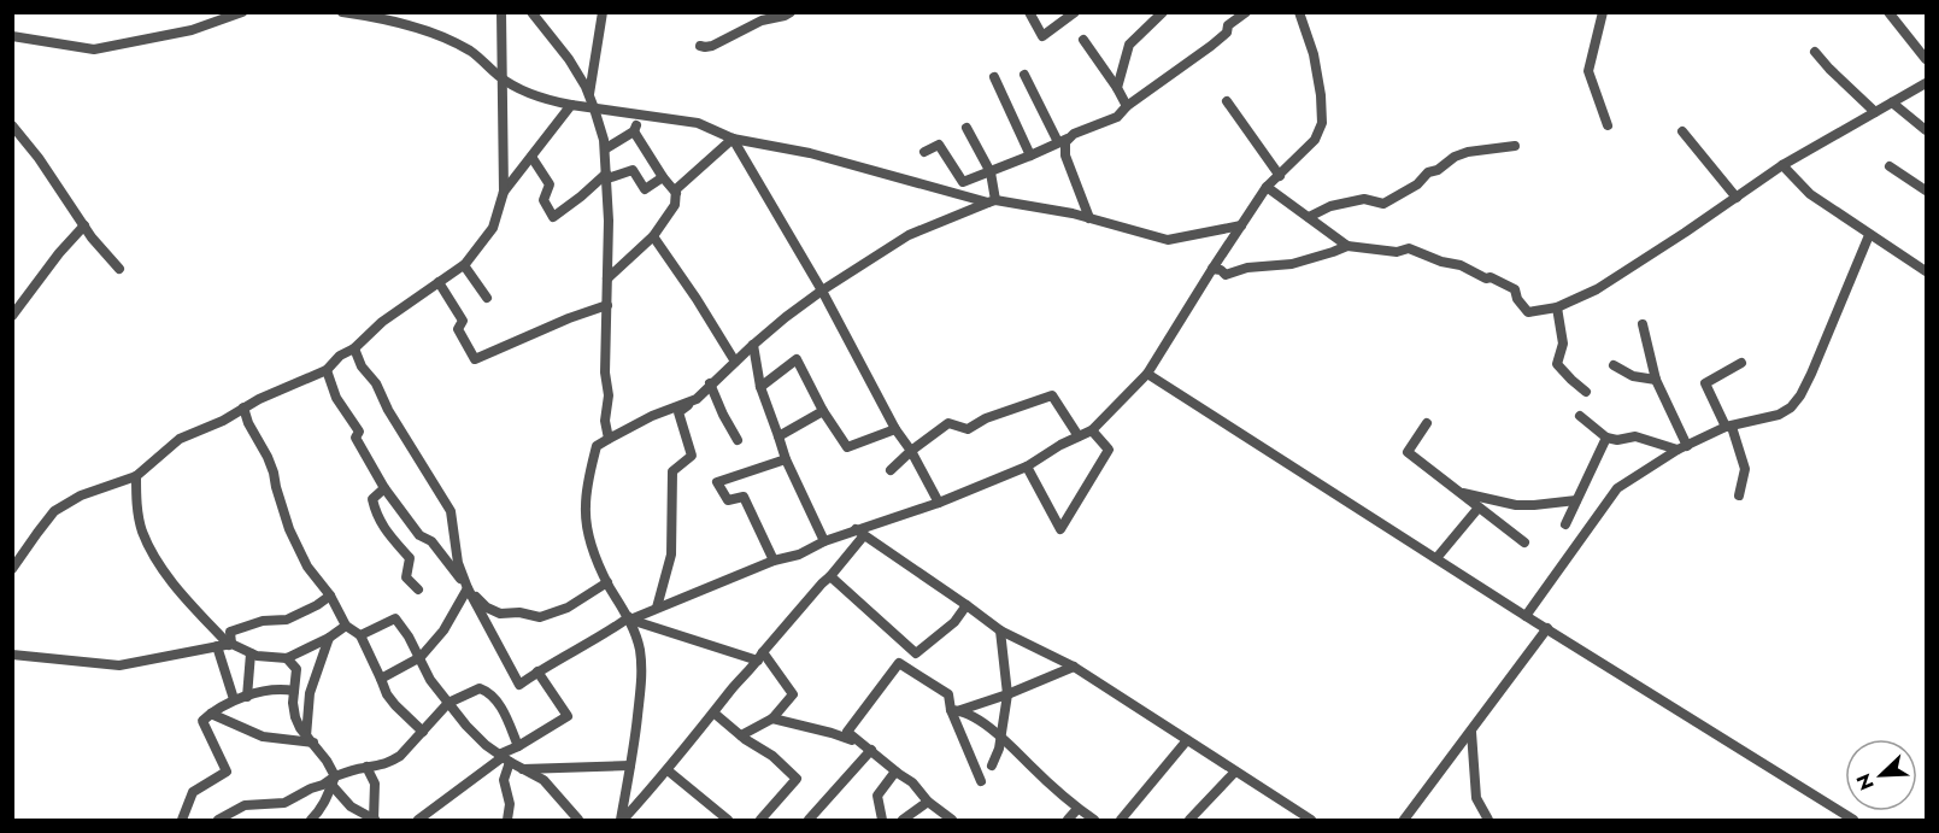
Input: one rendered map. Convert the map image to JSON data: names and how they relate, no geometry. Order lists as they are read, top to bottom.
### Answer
{
  "north": "bottom left"
}
